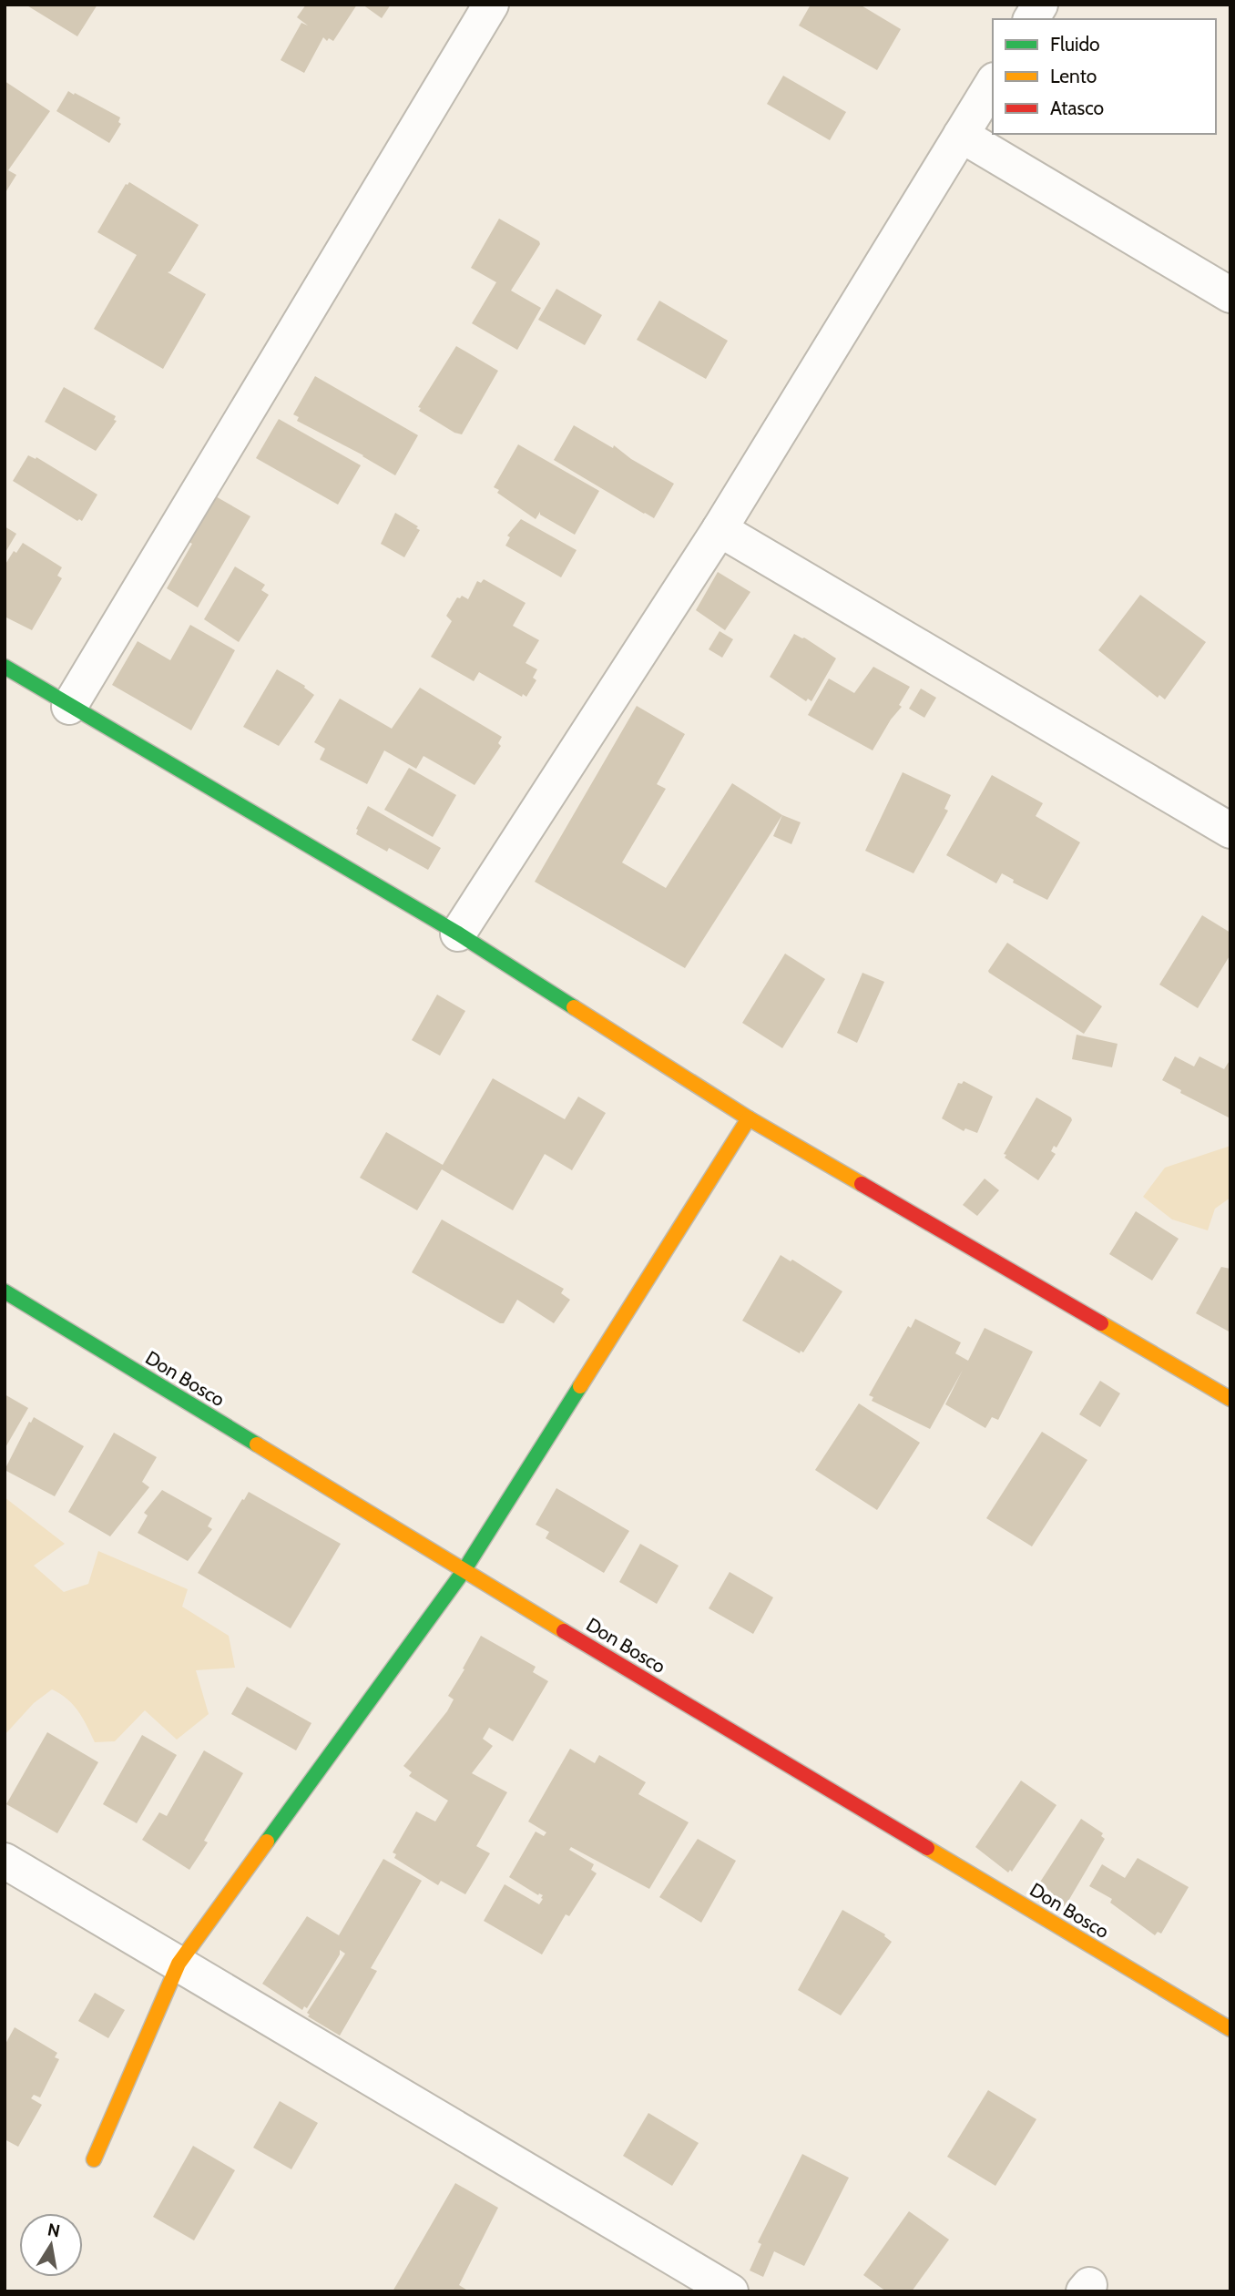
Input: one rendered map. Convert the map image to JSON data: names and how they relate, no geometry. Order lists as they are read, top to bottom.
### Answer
{
  "streets": {
    "street": ["Don Bosco"]
  },
  "legend": ["Fluido", "Lento", "Atasco"],
  "north": "top"
}
